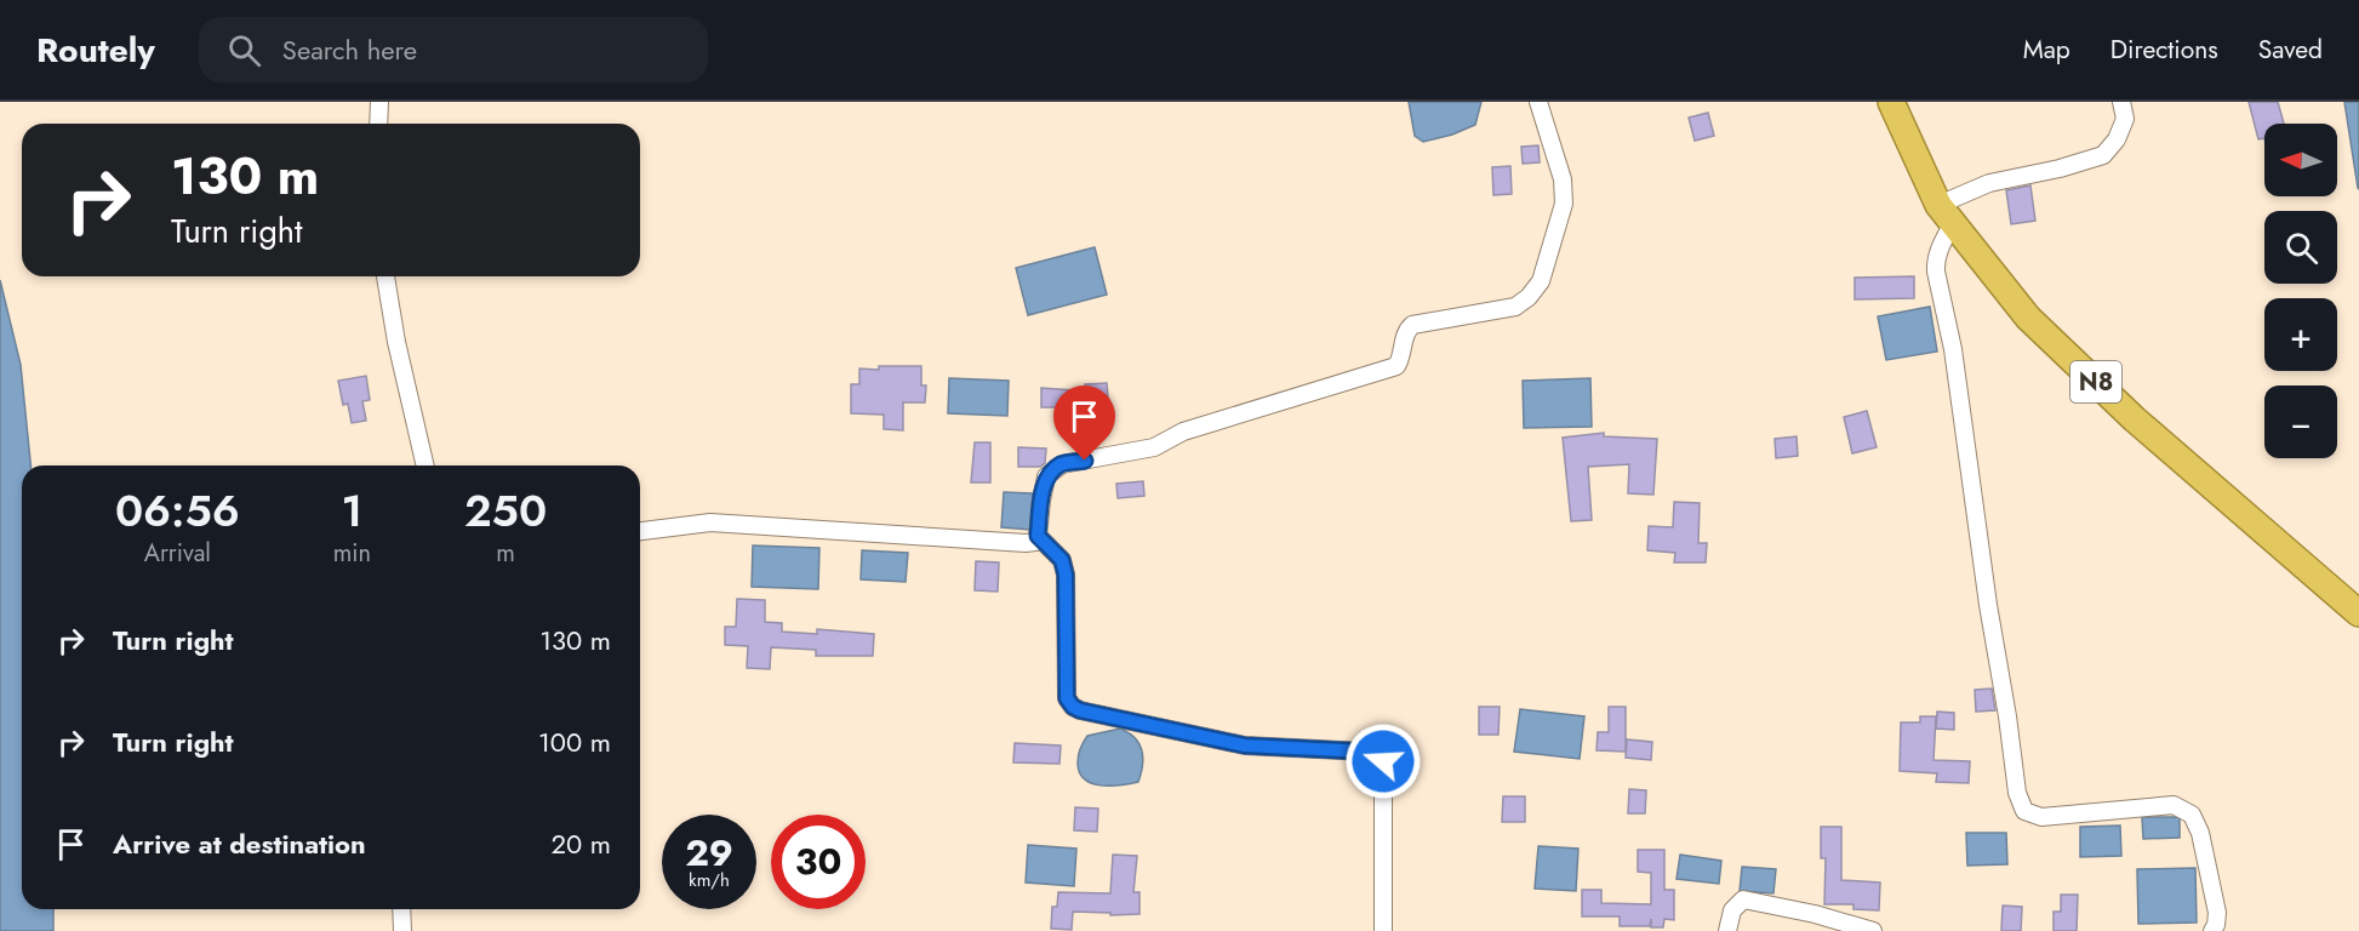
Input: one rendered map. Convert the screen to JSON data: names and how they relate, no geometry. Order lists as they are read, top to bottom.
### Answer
{
  "streets": {
    "highway": ["N8"]
  },
  "north": "left",
  "page": {
    "header": "Routely",
    "search": "Search here",
    "nav": ["Map", "Directions", "Saved"],
    "map_buttons": ["+", "−"],
    "turn": ["130 m", "Turn right"],
    "eta": [
      "06:56",
      "Arrival",
      "1",
      "min",
      "250",
      "m"
    ],
    "list": [
      {
        "name": "Turn right",
        "value": "130 m"
      },
      {
        "name": "Turn right",
        "value": "100 m"
      },
      {
        "name": "Arrive at destination",
        "value": "20 m"
      }
    ],
    "speed": "29 km/h",
    "limit": "30"
  }
}
